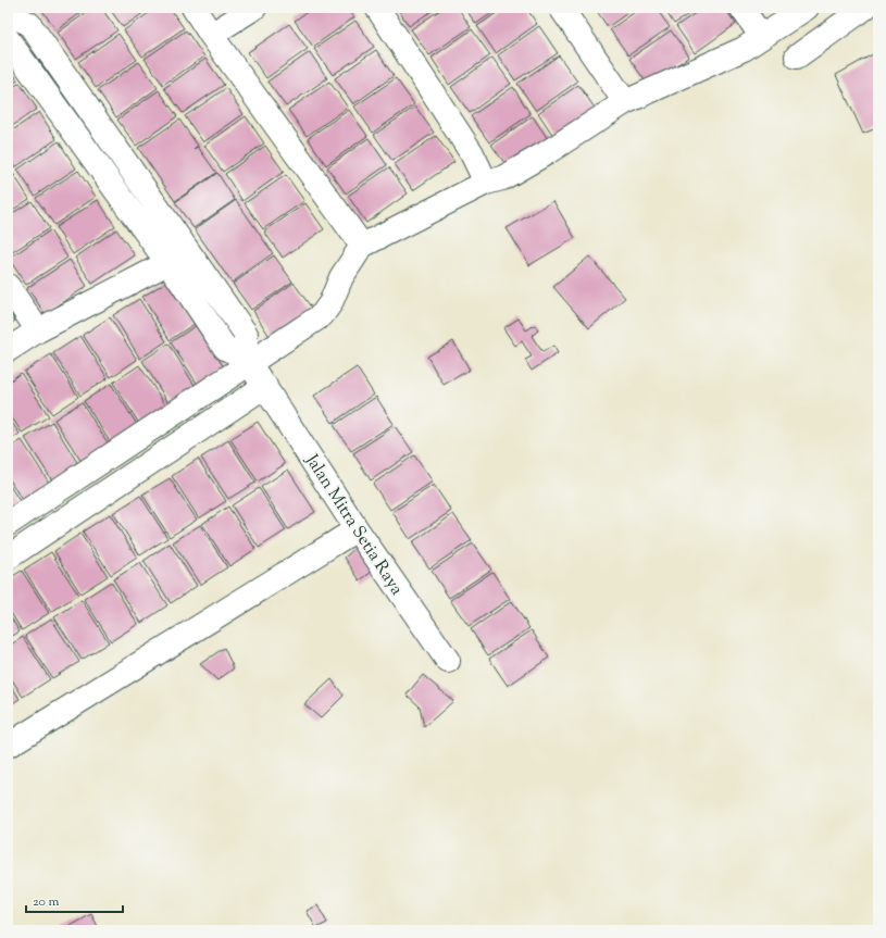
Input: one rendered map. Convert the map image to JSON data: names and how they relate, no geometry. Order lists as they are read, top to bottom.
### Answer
{
  "streets": {
    "street": ["Jalan Mitra Setia Raya"]
  },
  "scale_bar": "20 m"
}
